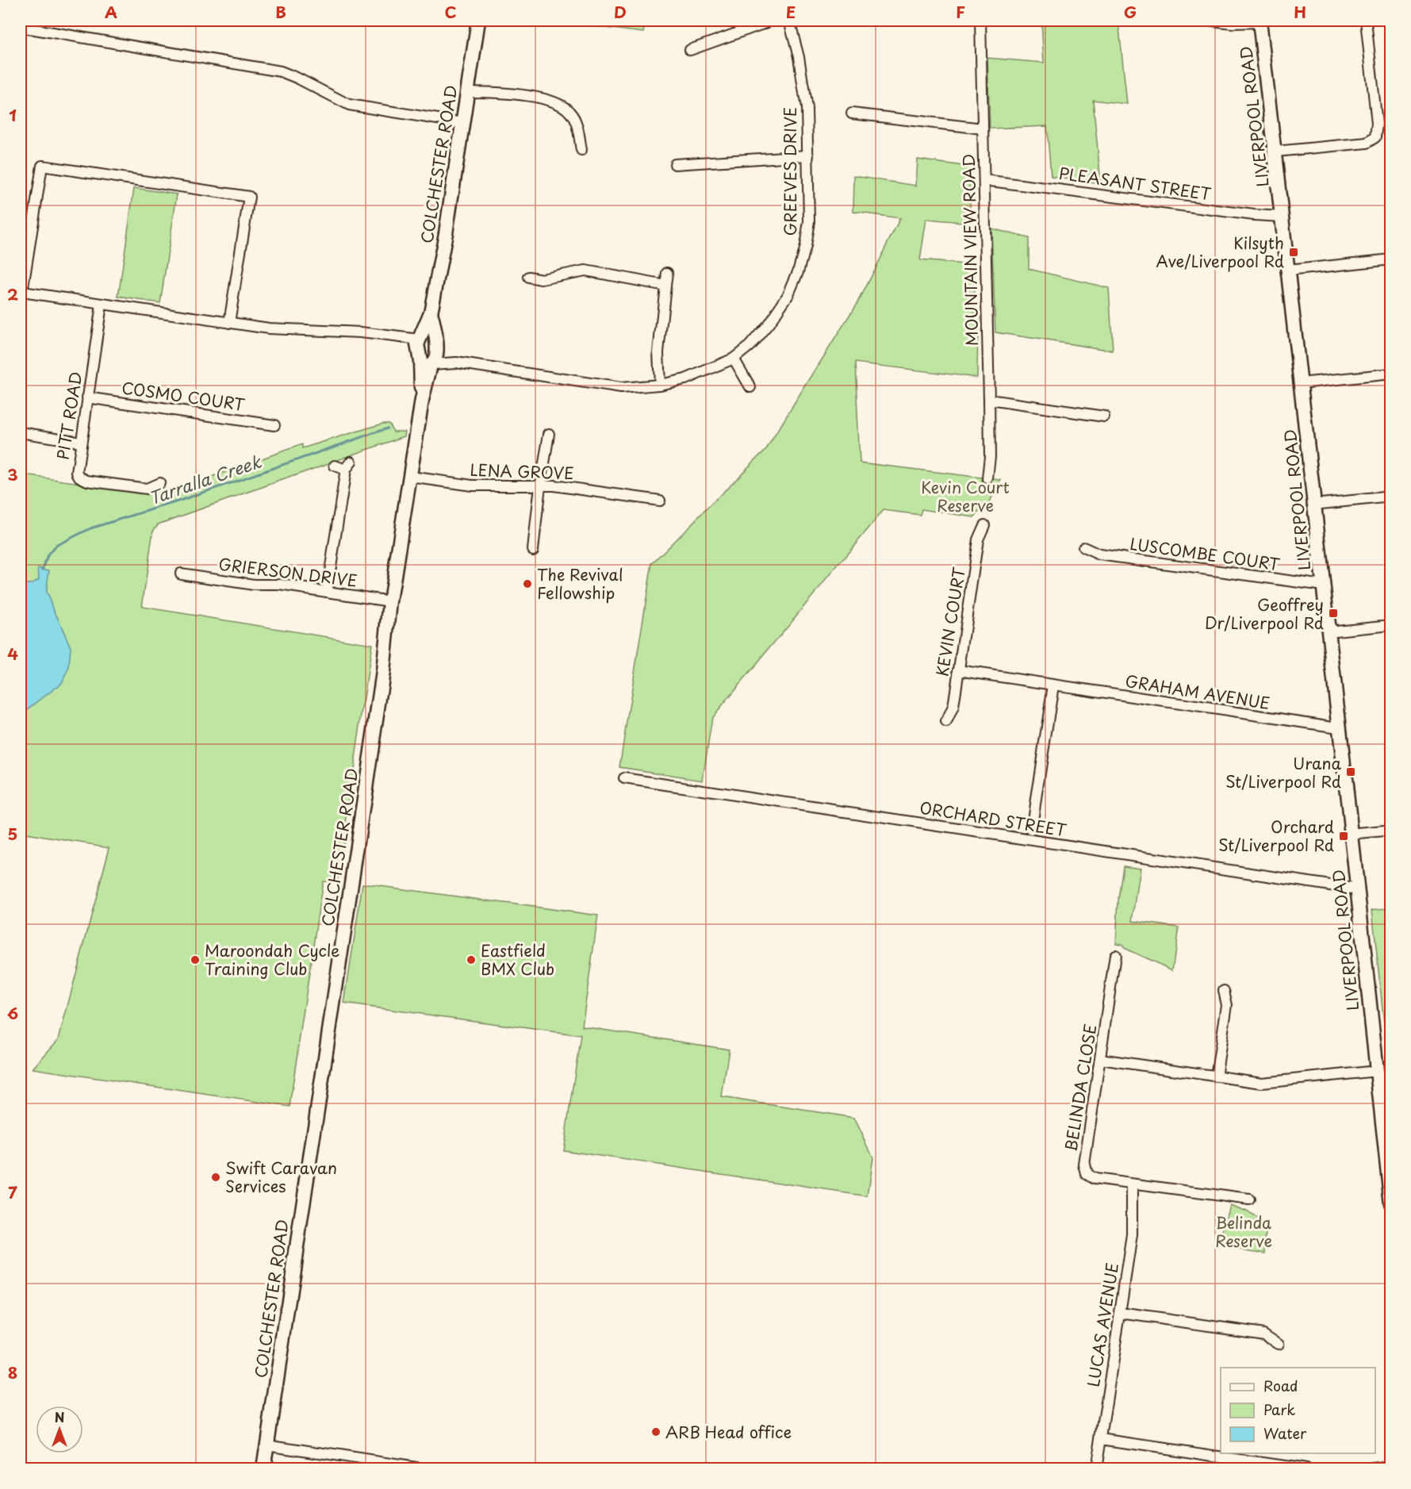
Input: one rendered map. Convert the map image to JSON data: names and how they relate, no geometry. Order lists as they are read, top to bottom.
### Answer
{
  "streets": {
    "main road": ["LIVERPOOL ROAD", "COLCHESTER ROAD"],
    "street": [
      "GREEVES DRIVE",
      "PLEASANT STREET",
      "MOUNTAIN VIEW ROAD",
      "COSMO COURT",
      "PITT ROAD",
      "LENA GROVE",
      "LUSCOMBE COURT",
      "GRIERSON DRIVE",
      "KEVIN COURT",
      "GRAHAM AVENUE",
      "ORCHARD STREET",
      "BELINDA CLOSE",
      "LUCAS AVENUE"
    ]
  },
  "crossings": [
    ["LIVERPOOL ROAD", "PLEASANT STREET"],
    ["LIVERPOOL ROAD", "LUSCOMBE COURT"],
    ["LIVERPOOL ROAD", "GRAHAM AVENUE"],
    ["LIVERPOOL ROAD", "ORCHARD STREET"],
    ["COLCHESTER ROAD", "GREEVES DRIVE"],
    ["COLCHESTER ROAD", "LENA GROVE"],
    ["COLCHESTER ROAD", "GRIERSON DRIVE"],
    ["PLEASANT STREET", "MOUNTAIN VIEW ROAD"],
    ["COSMO COURT", "PITT ROAD"],
    ["KEVIN COURT", "GRAHAM AVENUE"],
    ["BELINDA CLOSE", "LUCAS AVENUE"]
  ],
  "water": ["Tarralla Creek"],
  "parks": ["Kevin Court Reserve", "Belinda Reserve"],
  "places": {
    "transit": [
      "Kilsyth Ave/Liverpool Rd",
      "Geoffrey Dr/Liverpool Rd",
      "Urana St/Liverpool Rd",
      "Orchard St/Liverpool Rd"
    ],
    "other": [
      "The Revival Fellowship",
      "Maroondah Cycle Training Club",
      "Eastfield BMX Club",
      "Swift Caravan Services",
      "ARB Head office"
    ]
  },
  "legend": ["Road", "Park", "Water"],
  "north": "top",
  "grid": {
    "columns": [
      "A",
      "B",
      "C",
      "D",
      "E",
      "F",
      "G",
      "H"
    ],
    "rows": [
      "1",
      "2",
      "3",
      "4",
      "5",
      "6",
      "7",
      "8"
    ]
  }
}
